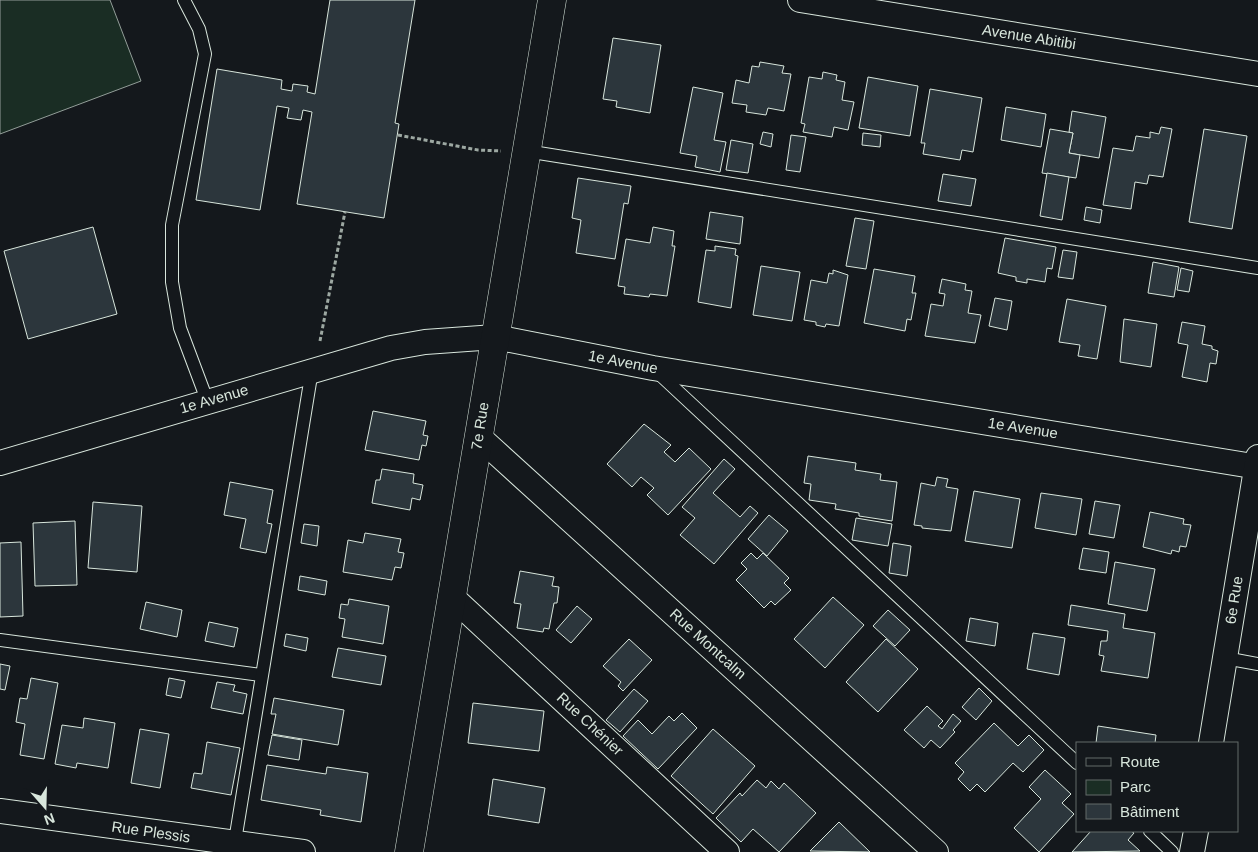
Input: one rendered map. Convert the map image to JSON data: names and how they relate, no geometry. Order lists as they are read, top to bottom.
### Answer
{
  "streets": {
    "street": [
      "Avenue Abitibi",
      "1e Avenue",
      "7e Rue",
      "6e Rue",
      "Rue Montcalm",
      "Rue Chénier",
      "Rue Plessis"
    ]
  },
  "crossings": [
    ["1e Avenue", "7e Rue"],
    ["1e Avenue", "6e Rue"],
    ["7e Rue", "Rue Montcalm"],
    ["7e Rue", "Rue Chénier"]
  ],
  "legend": ["Route", "Parc", "Bâtiment"],
  "north": "bottom"
}
